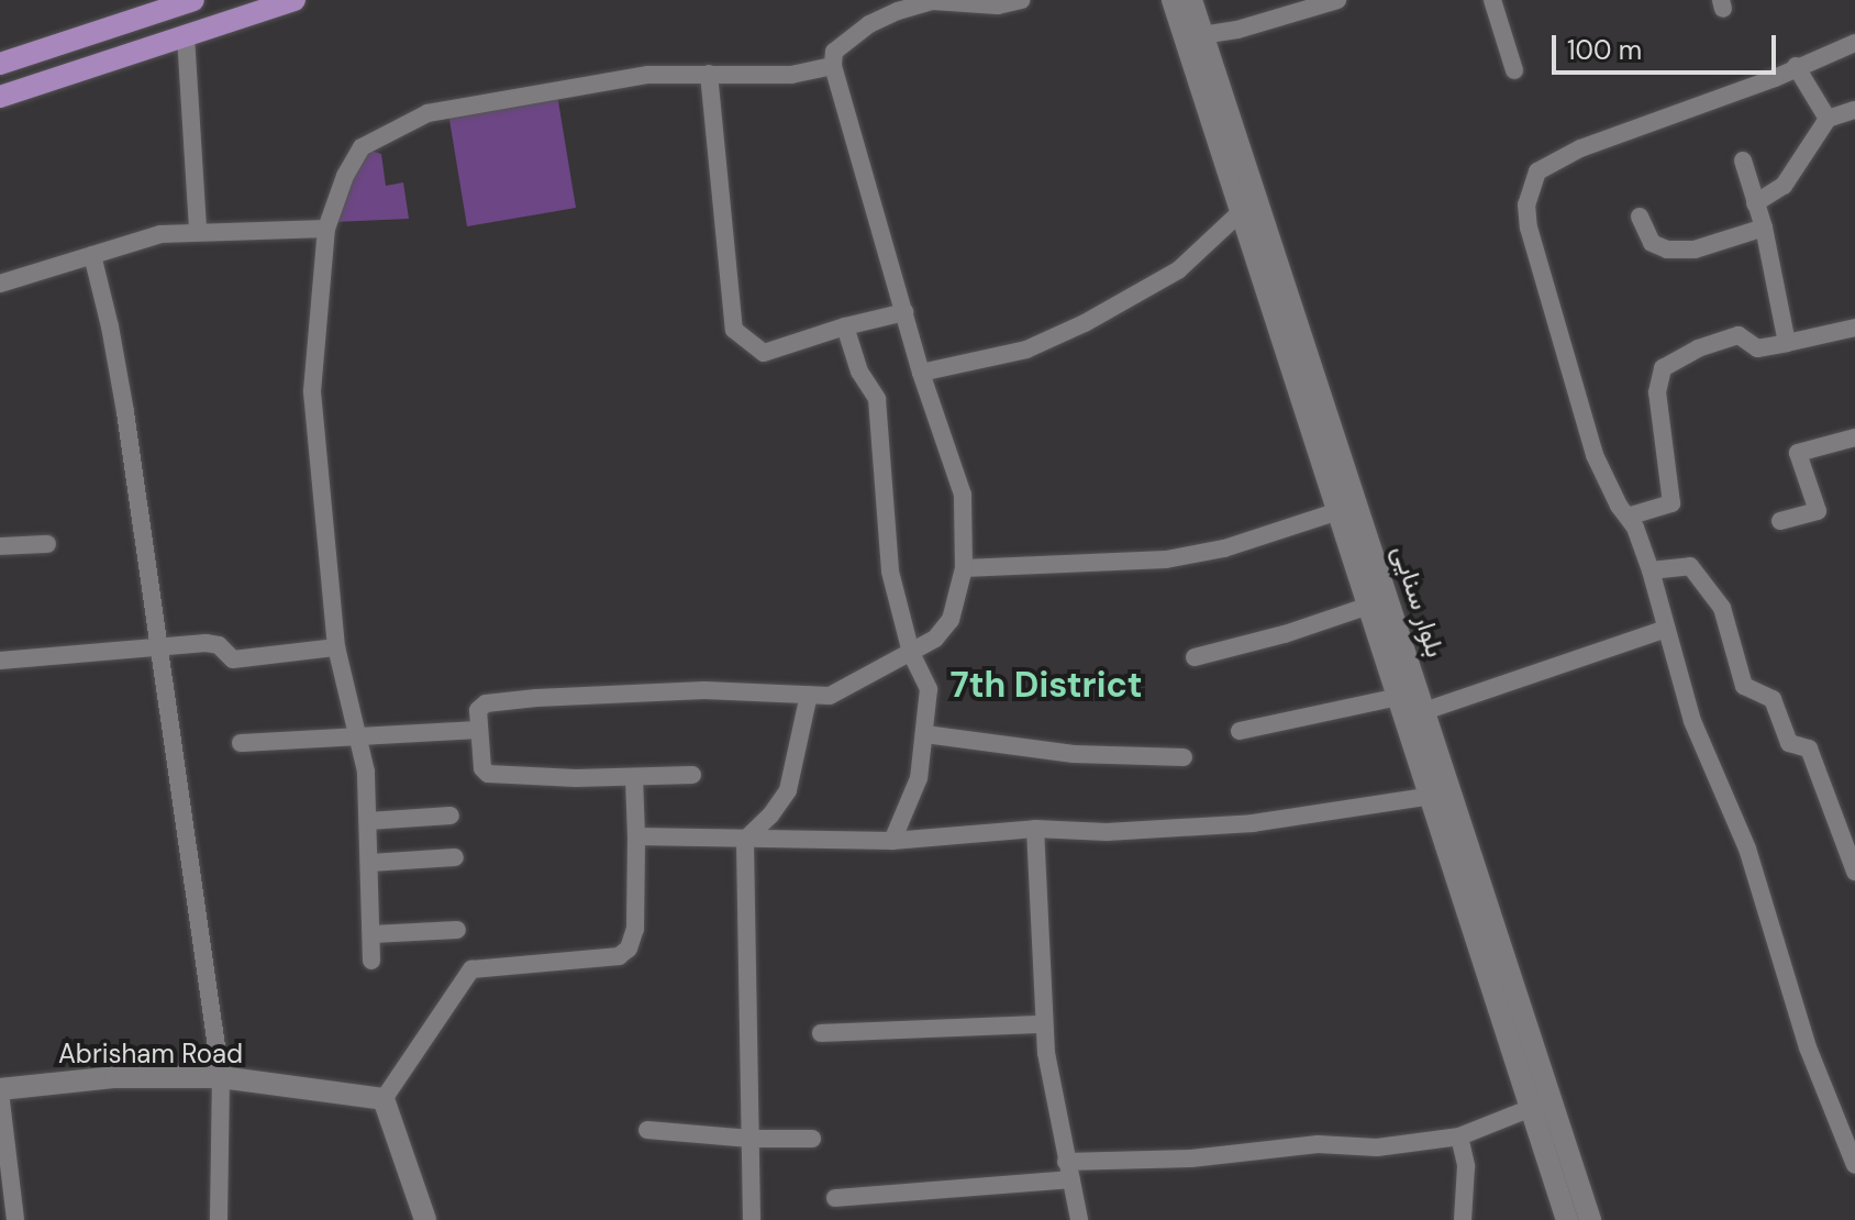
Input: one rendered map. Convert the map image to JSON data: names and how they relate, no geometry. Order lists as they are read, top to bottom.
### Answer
{
  "streets": {
    "main road": ["بلوار سنایی", "Abrisham Road"]
  },
  "districts": ["7th District"],
  "scale_bar": "100 m"
}
